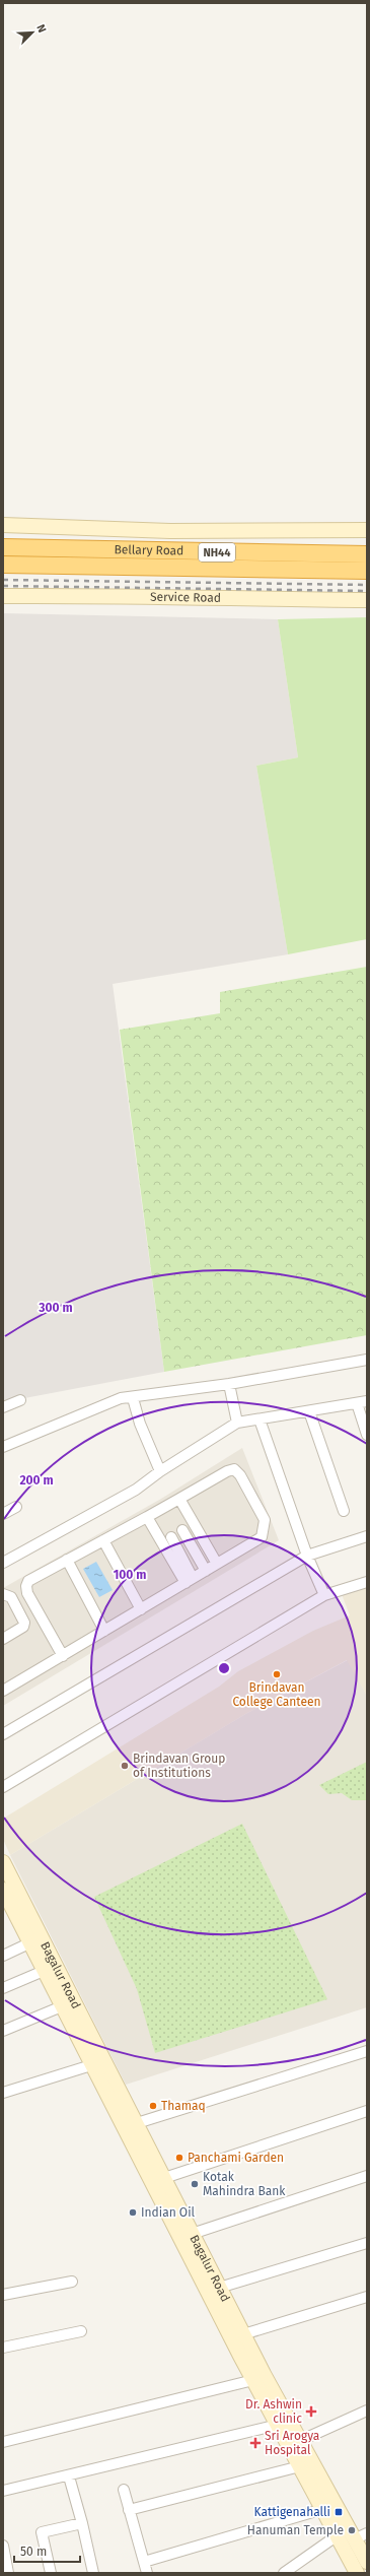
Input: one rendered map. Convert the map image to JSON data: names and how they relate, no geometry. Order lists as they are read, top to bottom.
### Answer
{
  "streets": {
    "highway": ["Bellary Road", "NH44"],
    "main road": ["Service Road", "Bagalur Road"]
  },
  "places": {
    "other": [
      "Brindavan College Canteen",
      "Brindavan Group of Institutions",
      "Thamaq",
      "Panchami Garden",
      "Kotak Mahindra Bank",
      "Indian Oil",
      "Hanuman Temple"
    ],
    "health": ["Dr. Ashwin clinic", "Sri Arogya Hospital"],
    "transit": ["Kattigenahalli"]
  },
  "scale_bar": "50 m",
  "north": "top right",
  "rings": ["300 m", "200 m", "100 m"]
}
